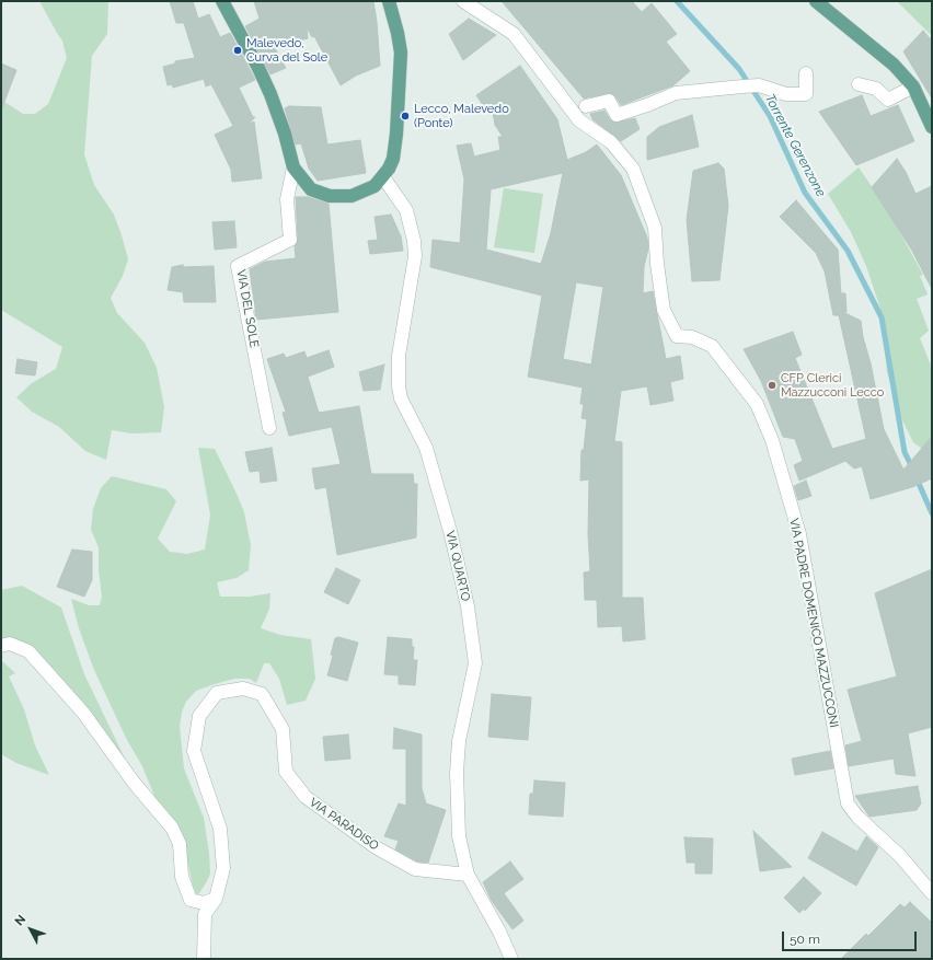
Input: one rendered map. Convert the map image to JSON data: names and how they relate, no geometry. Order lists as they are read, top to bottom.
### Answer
{
  "streets": {
    "street": [
      "VIA DEL SOLE",
      "VIA QUARTO",
      "VIA PADRE DOMENICO MAZZUCCONI",
      "VIA PARADISO"
    ]
  },
  "crossings": [
    ["VIA QUARTO", "VIA PARADISO"]
  ],
  "water": ["Torrente Gerenzone"],
  "places": ["Malevedo, Curva del Sole", "Lecco, Malevedo (Ponte)", "CFP Clerici Mazzucconi Lecco"],
  "scale_bar": "50 m",
  "north": "top left"
}
